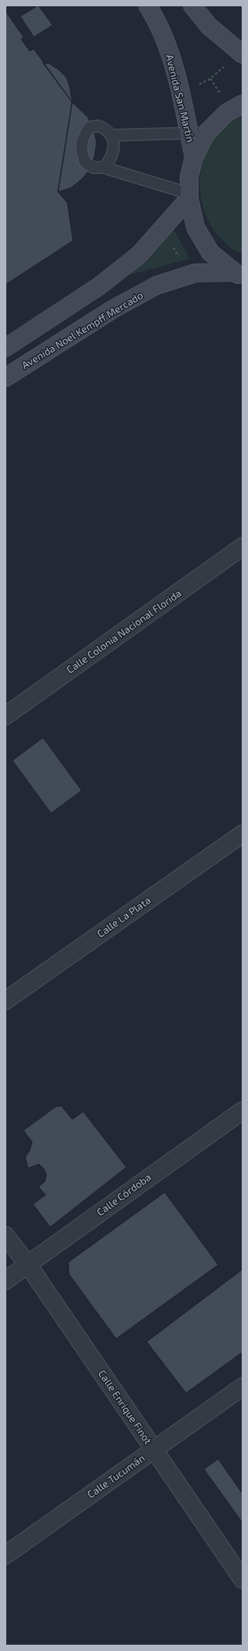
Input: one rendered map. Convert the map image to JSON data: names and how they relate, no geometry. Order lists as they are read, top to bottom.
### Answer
{
  "streets": {
    "main road": ["Avenida San Martín", "Avenida Noel Kempff Mercado"],
    "street": [
      "Calle Colonia Nacional Florida",
      "Calle La Plata",
      "Calle Córdoba",
      "Calle Enrique Finot",
      "Calle Tucumán"
    ]
  },
  "crossings": [
    ["Calle Córdoba", "Calle Enrique Finot"],
    ["Calle Enrique Finot", "Calle Tucumán"]
  ]
}
